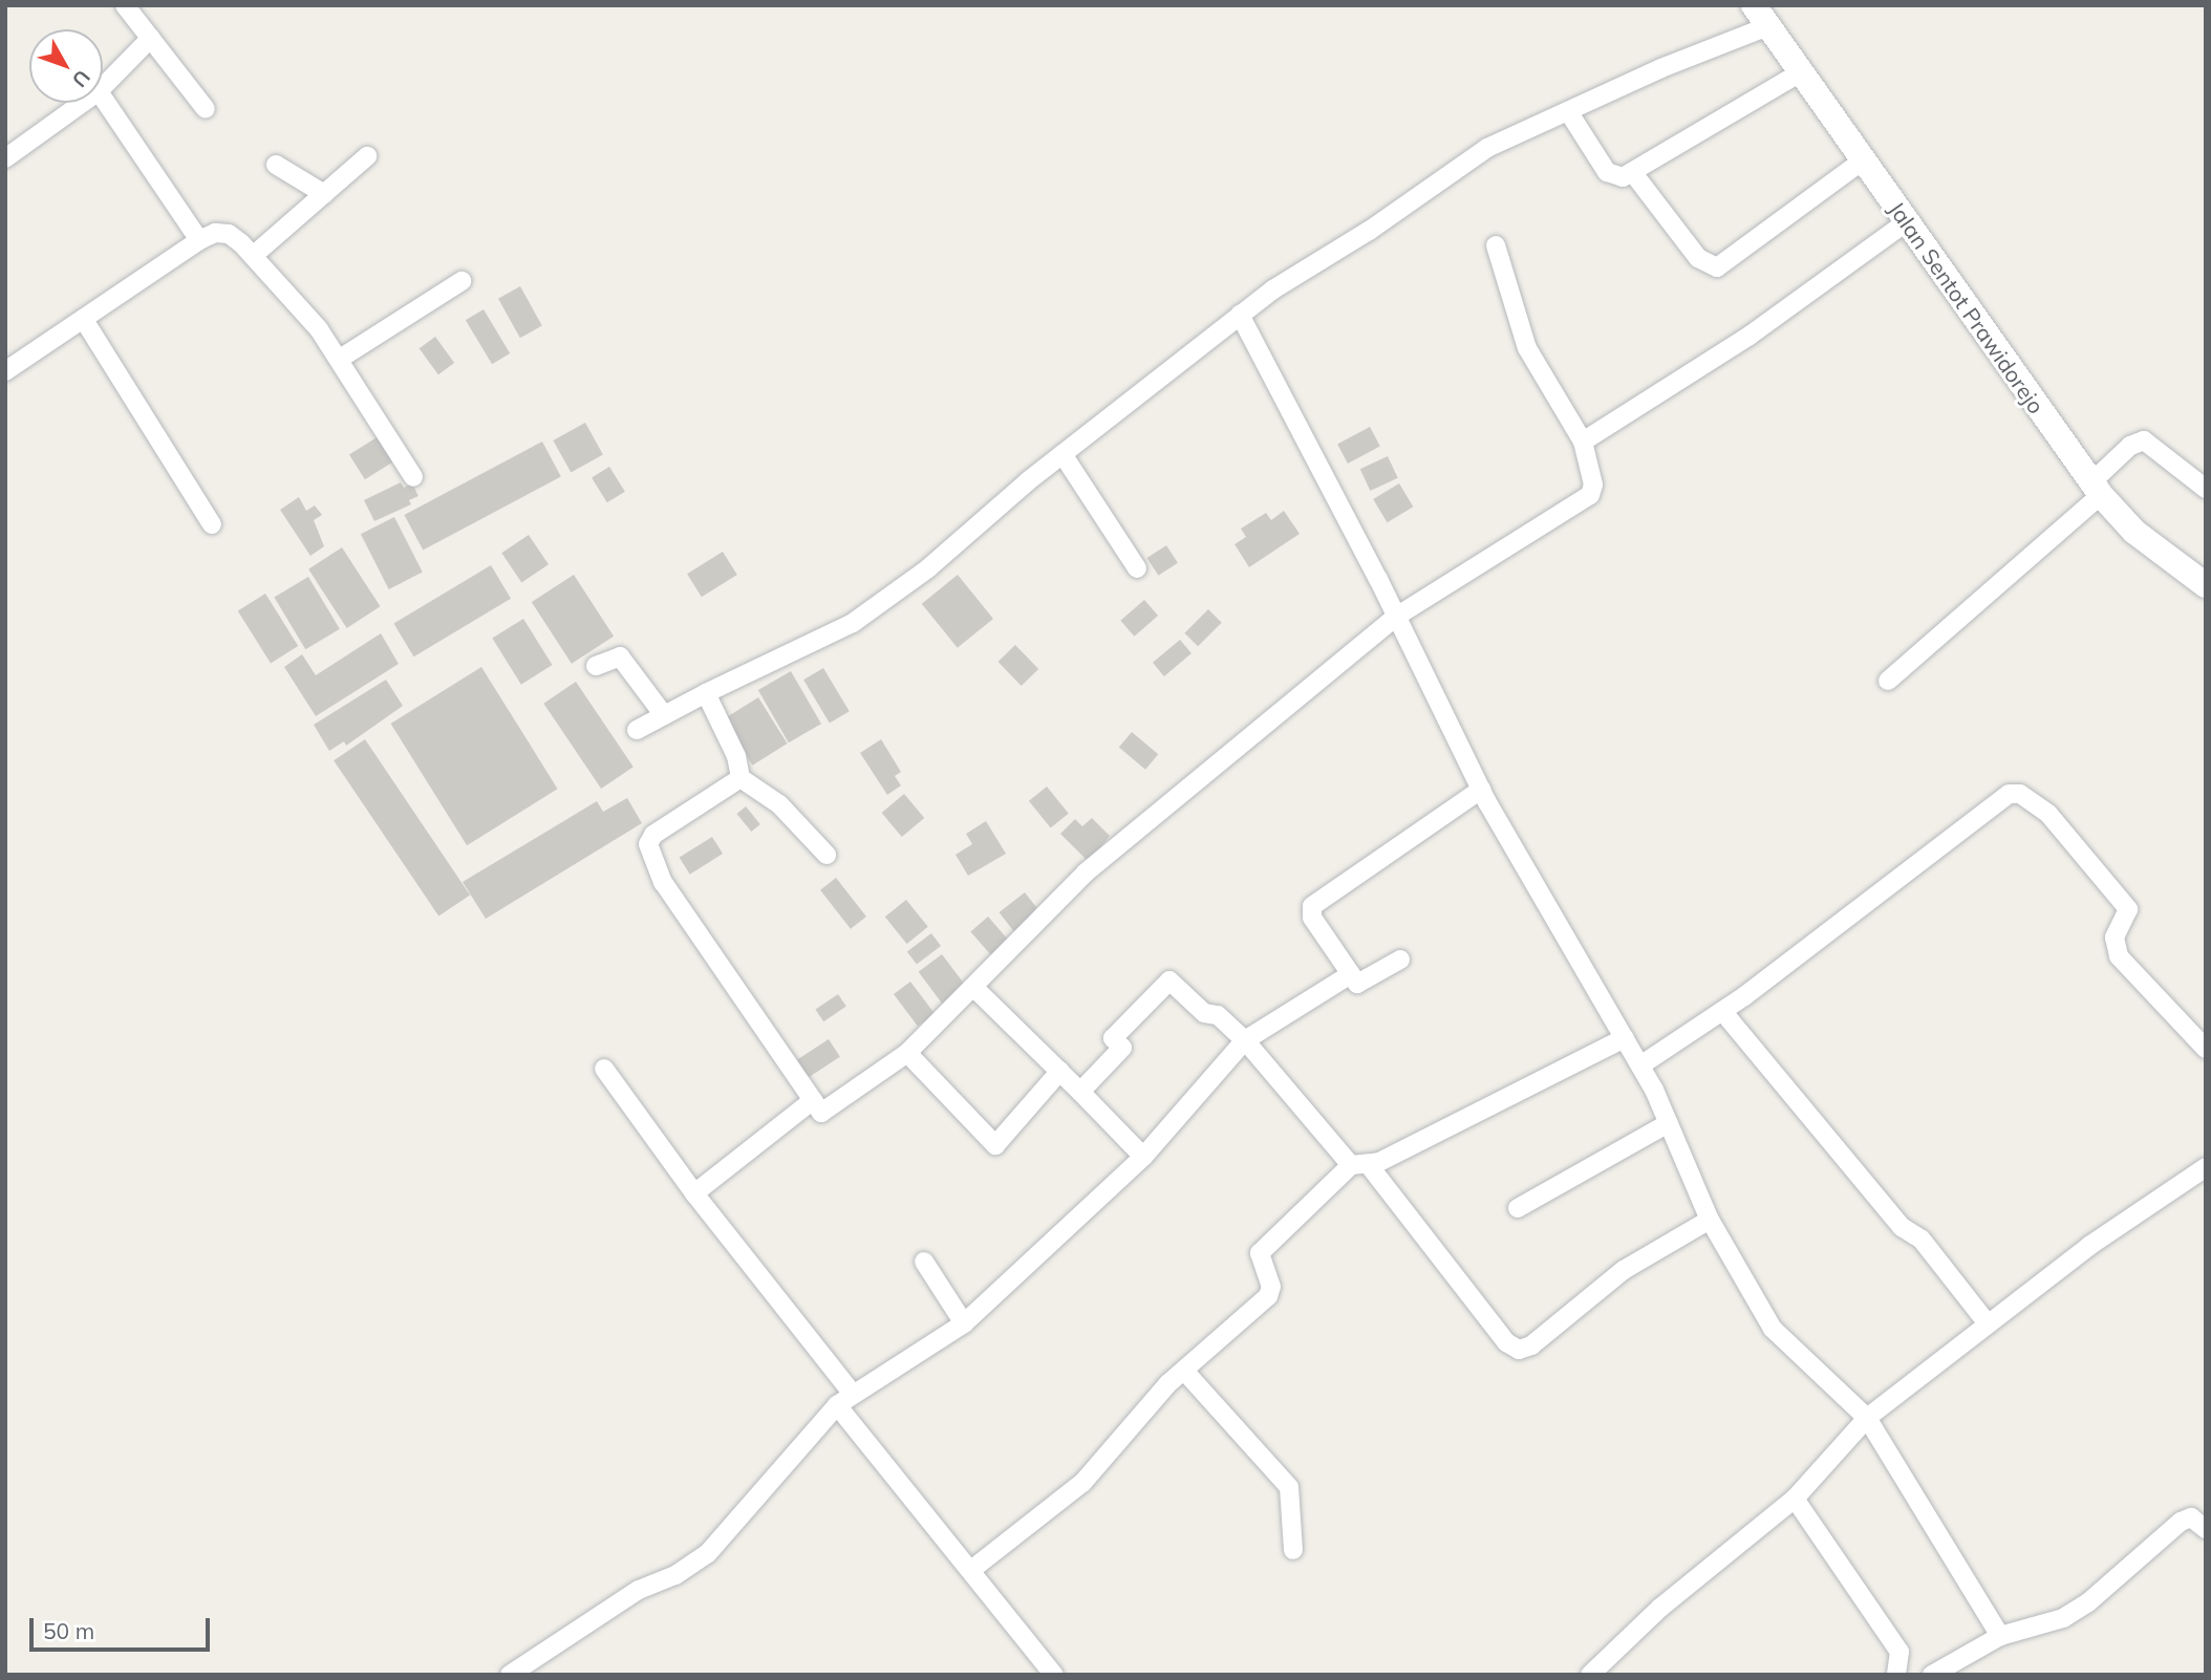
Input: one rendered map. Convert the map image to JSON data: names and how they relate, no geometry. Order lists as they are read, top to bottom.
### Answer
{
  "streets": {
    "main road": ["Jalan Sentot Prawidorejo"]
  },
  "scale_bar": "50 m",
  "north": "bottom right"
}
